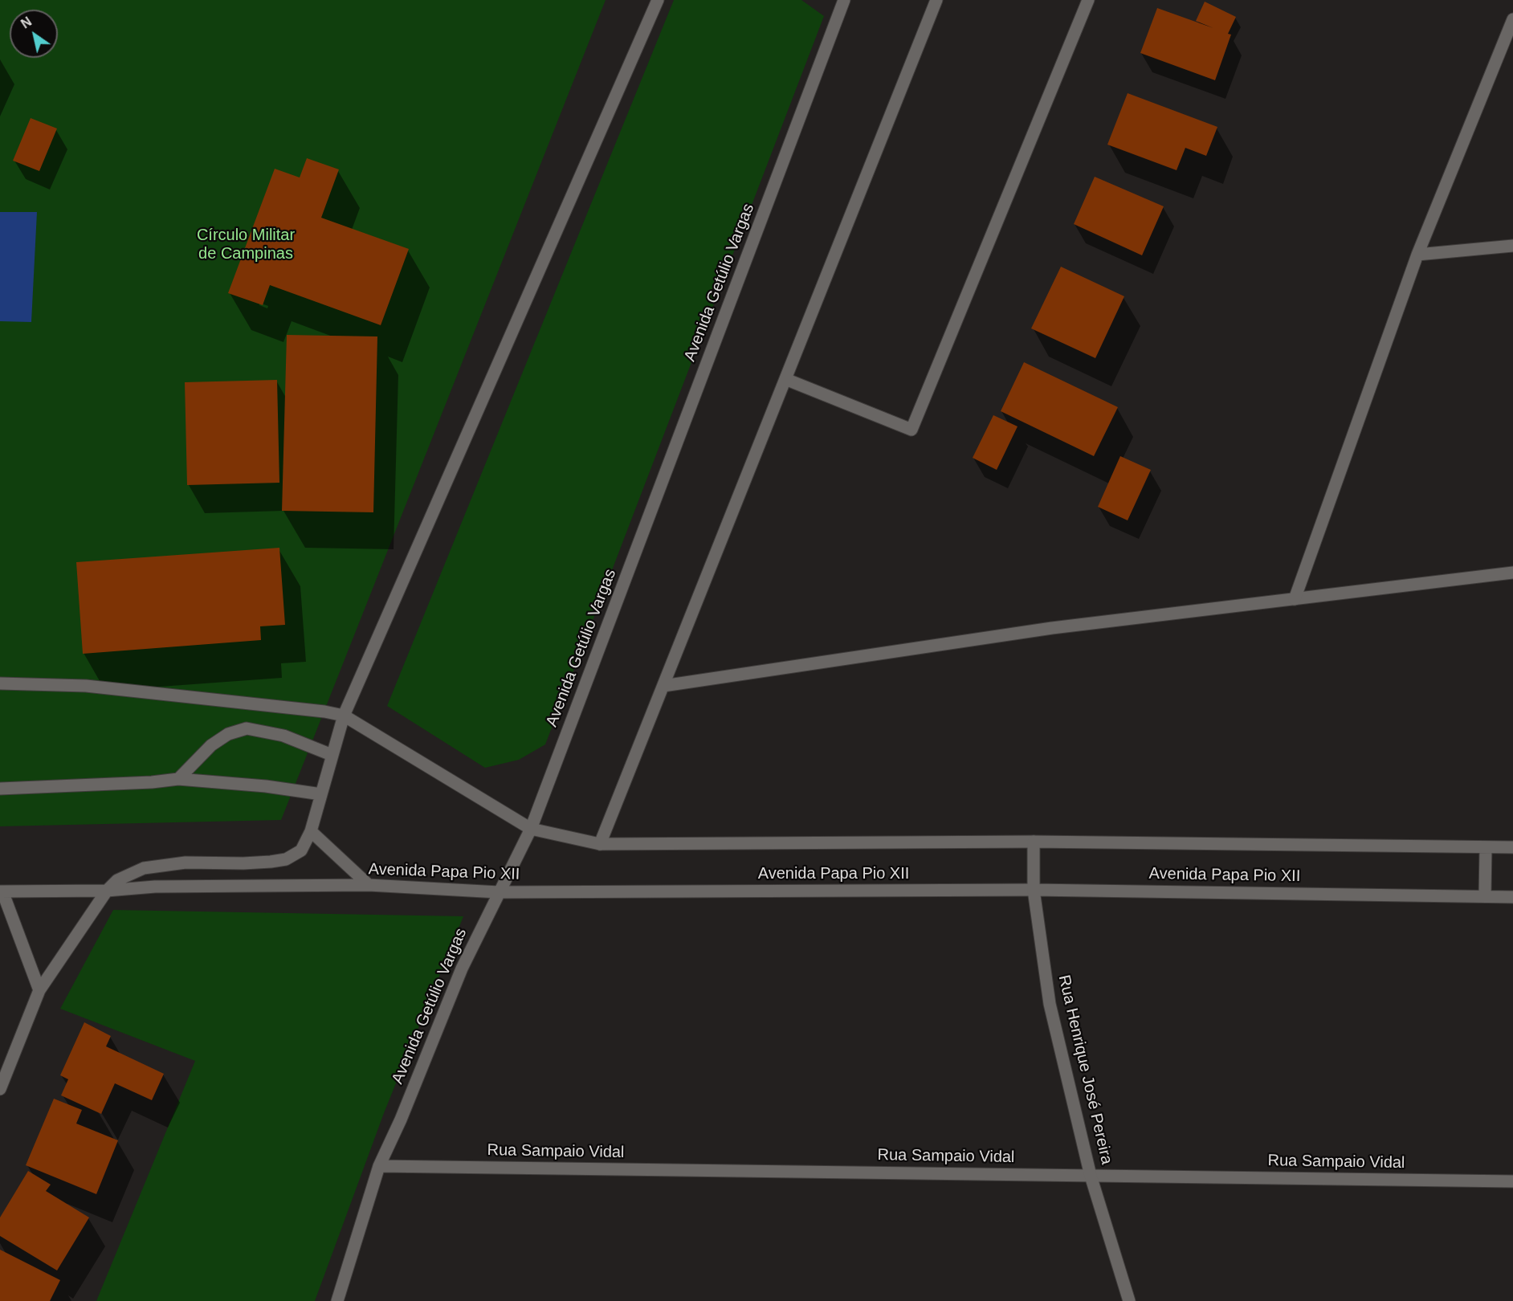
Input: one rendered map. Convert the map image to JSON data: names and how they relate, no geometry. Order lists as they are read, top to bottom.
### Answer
{
  "streets": {
    "street": [
      "Avenida Getúlio Vargas",
      "Avenida Papa Pio XII",
      "Rua Henrique José Pereira",
      "Rua Sampaio Vidal"
    ]
  },
  "crossings": [
    ["Avenida Getúlio Vargas", "Avenida Papa Pio XII"],
    ["Avenida Getúlio Vargas", "Rua Sampaio Vidal"],
    ["Avenida Papa Pio XII", "Rua Henrique José Pereira"],
    ["Rua Henrique José Pereira", "Rua Sampaio Vidal"]
  ],
  "parks": ["Círculo Militar de Campinas"],
  "north": "top left"
}
